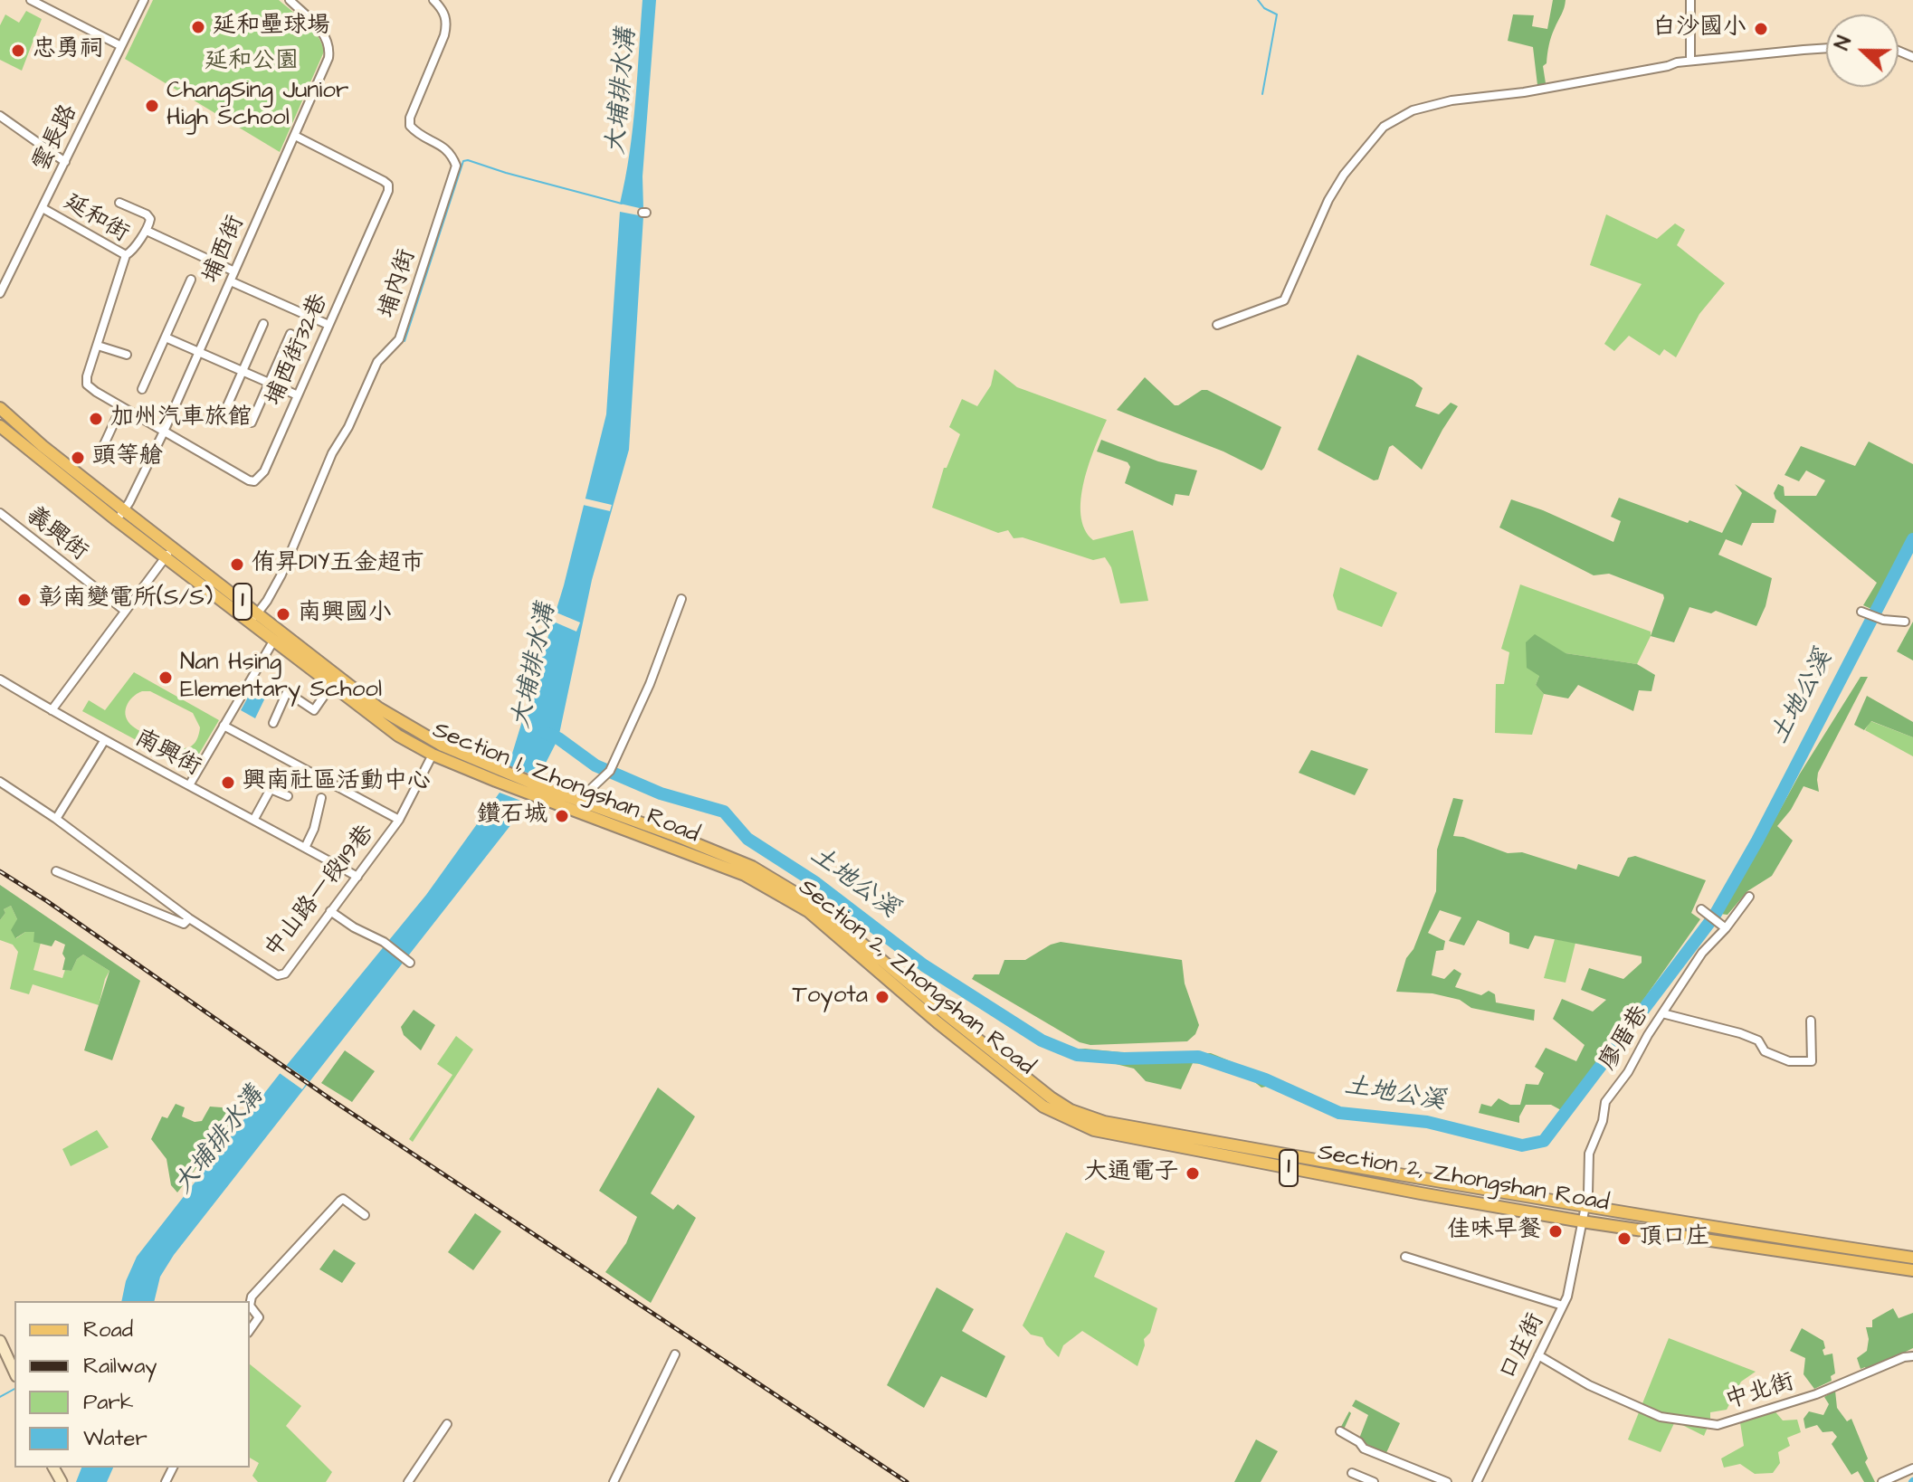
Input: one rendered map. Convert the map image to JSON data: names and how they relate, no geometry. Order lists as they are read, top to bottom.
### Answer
{
  "streets": {
    "main road": ["1", "Section 1, Zhongshan Road", "Section 2, Zhongshan Road"],
    "street": [
      "雲長路",
      "延和街",
      "埔西街",
      "埔內街",
      "埔西街32巷",
      "義興街",
      "南興街",
      "中山路一段119巷",
      "廖厝巷",
      "口庄街",
      "中北街"
    ]
  },
  "crossings": [
    ["雲長路", "延和街"],
    ["延和街", "埔西街"],
    ["延和街", "埔西街32巷"],
    ["埔西街", "埔西街32巷"],
    ["埔西街", "Section 1, Zhongshan Road"],
    ["埔內街", "Section 1, Zhongshan Road"],
    ["南興街", "中山路一段119巷"],
    ["Section 1, Zhongshan Road", "中山路一段119巷"],
    ["Section 1, Zhongshan Road", "Section 2, Zhongshan Road"],
    ["Section 2, Zhongshan Road", "廖厝巷"],
    ["Section 2, Zhongshan Road", "口庄街"],
    ["廖厝巷", "口庄街"],
    ["口庄街", "中北街"]
  ],
  "water": ["大埔排水溝", "土地公溪"],
  "parks": ["延和公園"],
  "places": [
    "延和壘球場",
    "白沙國小",
    "忠勇祠",
    "ChangSing Junior High School",
    "加州汽車旅館",
    "頭等艙",
    "侑昇DIY五金超市",
    "彰南變電所(S/S)",
    "南興國小",
    "Nan Hsing Elementary School",
    "興南社區活動中心",
    "鑽石城",
    "Toyota",
    "大通電子",
    "佳味早餐",
    "頂口庄"
  ],
  "legend": [
    "Road",
    "Railway",
    "Park",
    "Water"
  ],
  "north": "left"
}
